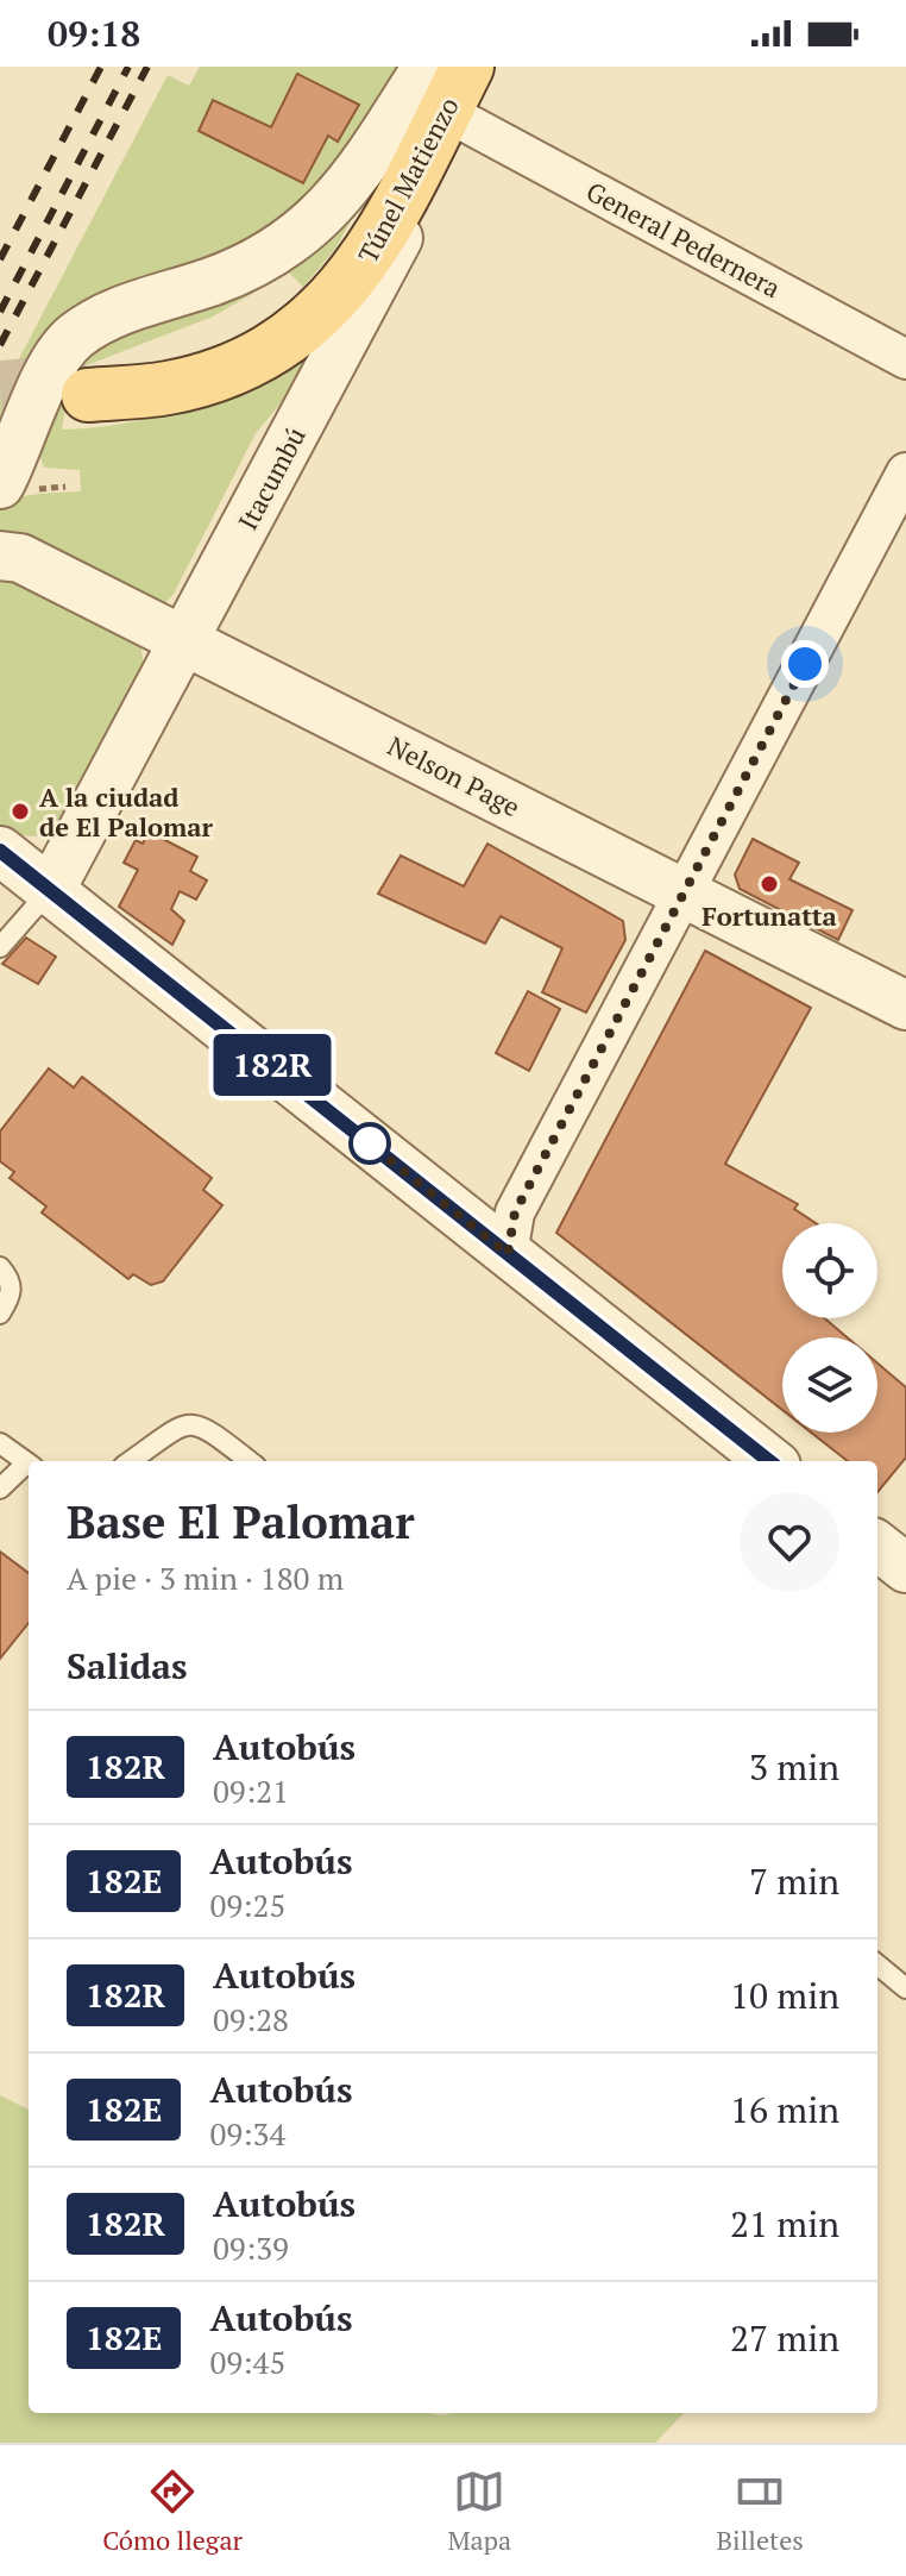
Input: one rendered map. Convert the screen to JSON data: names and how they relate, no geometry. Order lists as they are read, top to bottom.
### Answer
{
  "streets": {
    "main road": ["Túnel Matienzo"],
    "street": ["General Pedernera", "Itacumbú", "Nelson Page"]
  },
  "crossings": [
    ["General Pedernera", "Itacumbú"],
    ["Itacumbú", "Nelson Page"]
  ],
  "places": ["A la ciudad de El Palomar", "Fortunatta"],
  "lines": ["bus line 182R"],
  "page": {
    "status": "09:18",
    "on_map": "182R",
    "heading": [
      ["Base El Palomar", "A pie · 3 min · 180 m"],
      "Salidas"
    ],
    "list": [
      {
        "mark": "182R",
        "name": "Autobús",
        "note": "09:21",
        "value": "3 min"
      },
      {
        "mark": "182E",
        "name": "Autobús",
        "note": "09:25",
        "value": "7 min"
      },
      {
        "mark": "182R",
        "name": "Autobús",
        "note": "09:28",
        "value": "10 min"
      },
      {
        "mark": "182E",
        "name": "Autobús",
        "note": "09:34",
        "value": "16 min"
      },
      {
        "mark": "182R",
        "name": "Autobús",
        "note": "09:39",
        "value": "21 min"
      },
      {
        "mark": "182E",
        "name": "Autobús",
        "note": "09:45",
        "value": "27 min"
      }
    ],
    "tabs": ["Cómo llegar", "Mapa", "Billetes"]
  }
}
